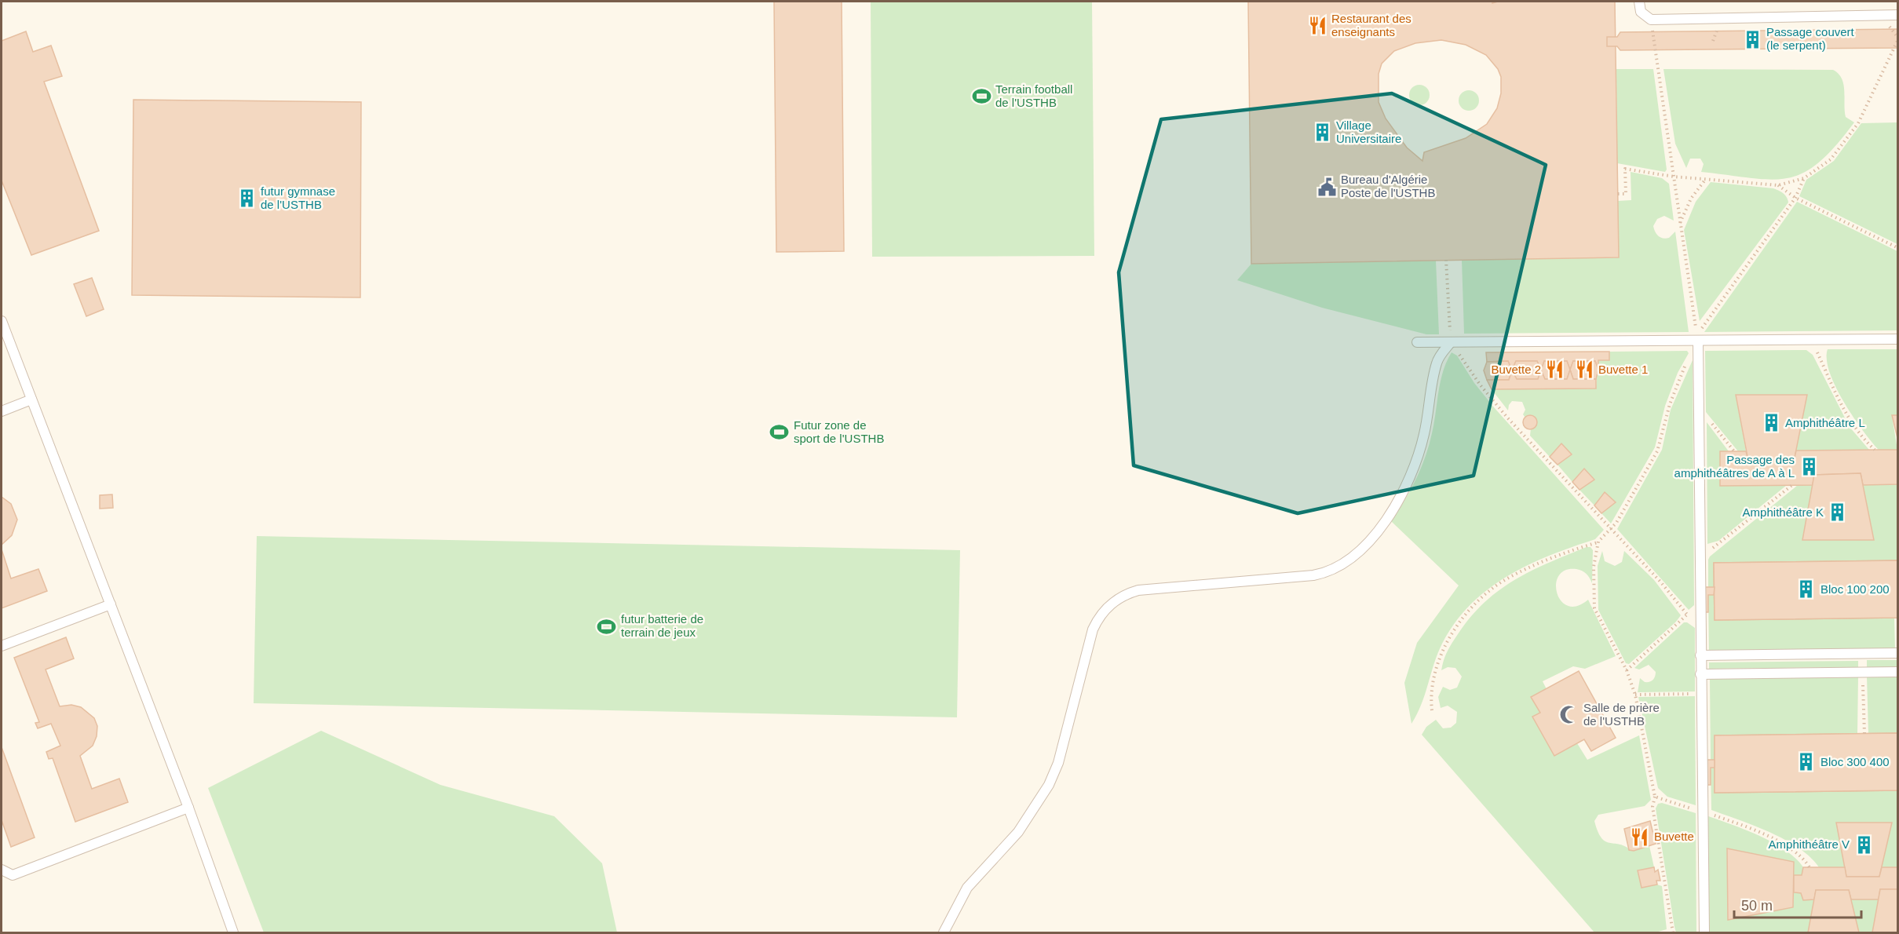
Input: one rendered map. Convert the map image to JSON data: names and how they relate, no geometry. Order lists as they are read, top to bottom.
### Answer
{
  "places": {
    "restaurant": [
      "Restaurant des enseignants",
      "Buvette 2",
      "Buvette 1",
      "Buvette"
    ],
    "building": [
      "Passage couvert (le serpent)",
      "Village Universitaire",
      "futur gymnase de l'USTHB",
      "Amphithéâtre L",
      "Passage des amphithéâtres de A à L",
      "Amphithéâtre K",
      "Bloc 100 200",
      "Bloc 300 400",
      "Amphithéâtre V"
    ],
    "sports": ["Terrain football de l'USTHB", "Futur zone de sport de l'USTHB", "futur batterie de terrain de jeux"],
    "public building": ["Bureau d'Algérie Poste de l'USTHB"],
    "mosque": ["Salle de prière de l'USTHB"]
  },
  "scale_bar": "50 m"
}
